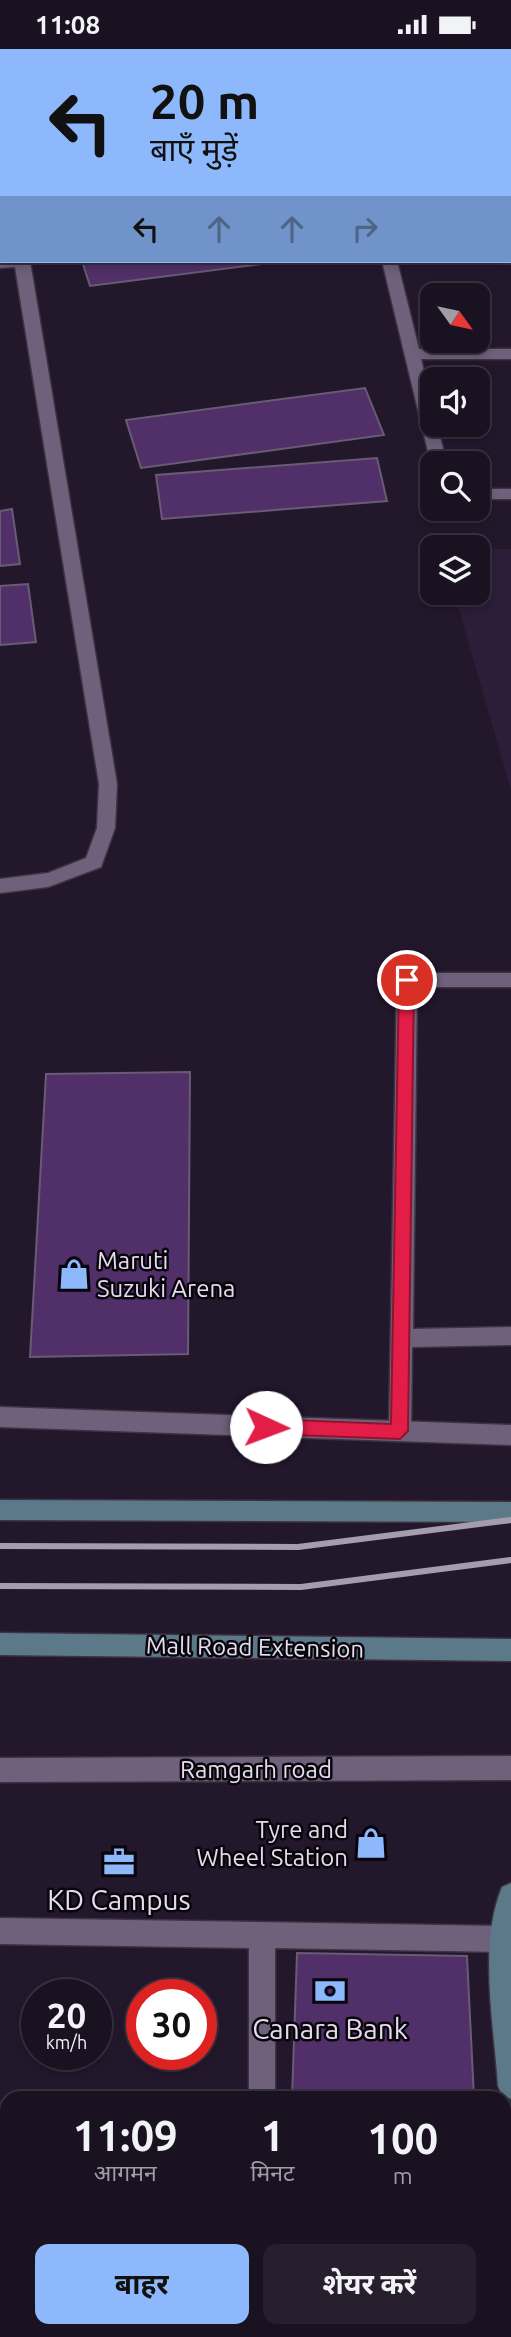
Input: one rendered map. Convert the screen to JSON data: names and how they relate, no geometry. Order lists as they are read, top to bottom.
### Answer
{
  "streets": {
    "main road": ["Mall Road Extension"],
    "street": ["Ramgarh road"]
  },
  "places": {
    "shop": ["Maruti Suzuki Arena", "Tyre and Wheel Station"],
    "office": ["KD Campus"],
    "bank": ["Canara Bank"]
  },
  "north": "bottom right",
  "page": {
    "status": "11:08",
    "turn": ["20 m", "बाएँ मुड़ें"],
    "speed": "20 km/h",
    "limit": "30",
    "eta": [
      "11:09",
      "आगमन",
      "1",
      "मिनट",
      "100",
      "m"
    ],
    "buttons": ["बाहर", "शेयर करें"]
  }
}
